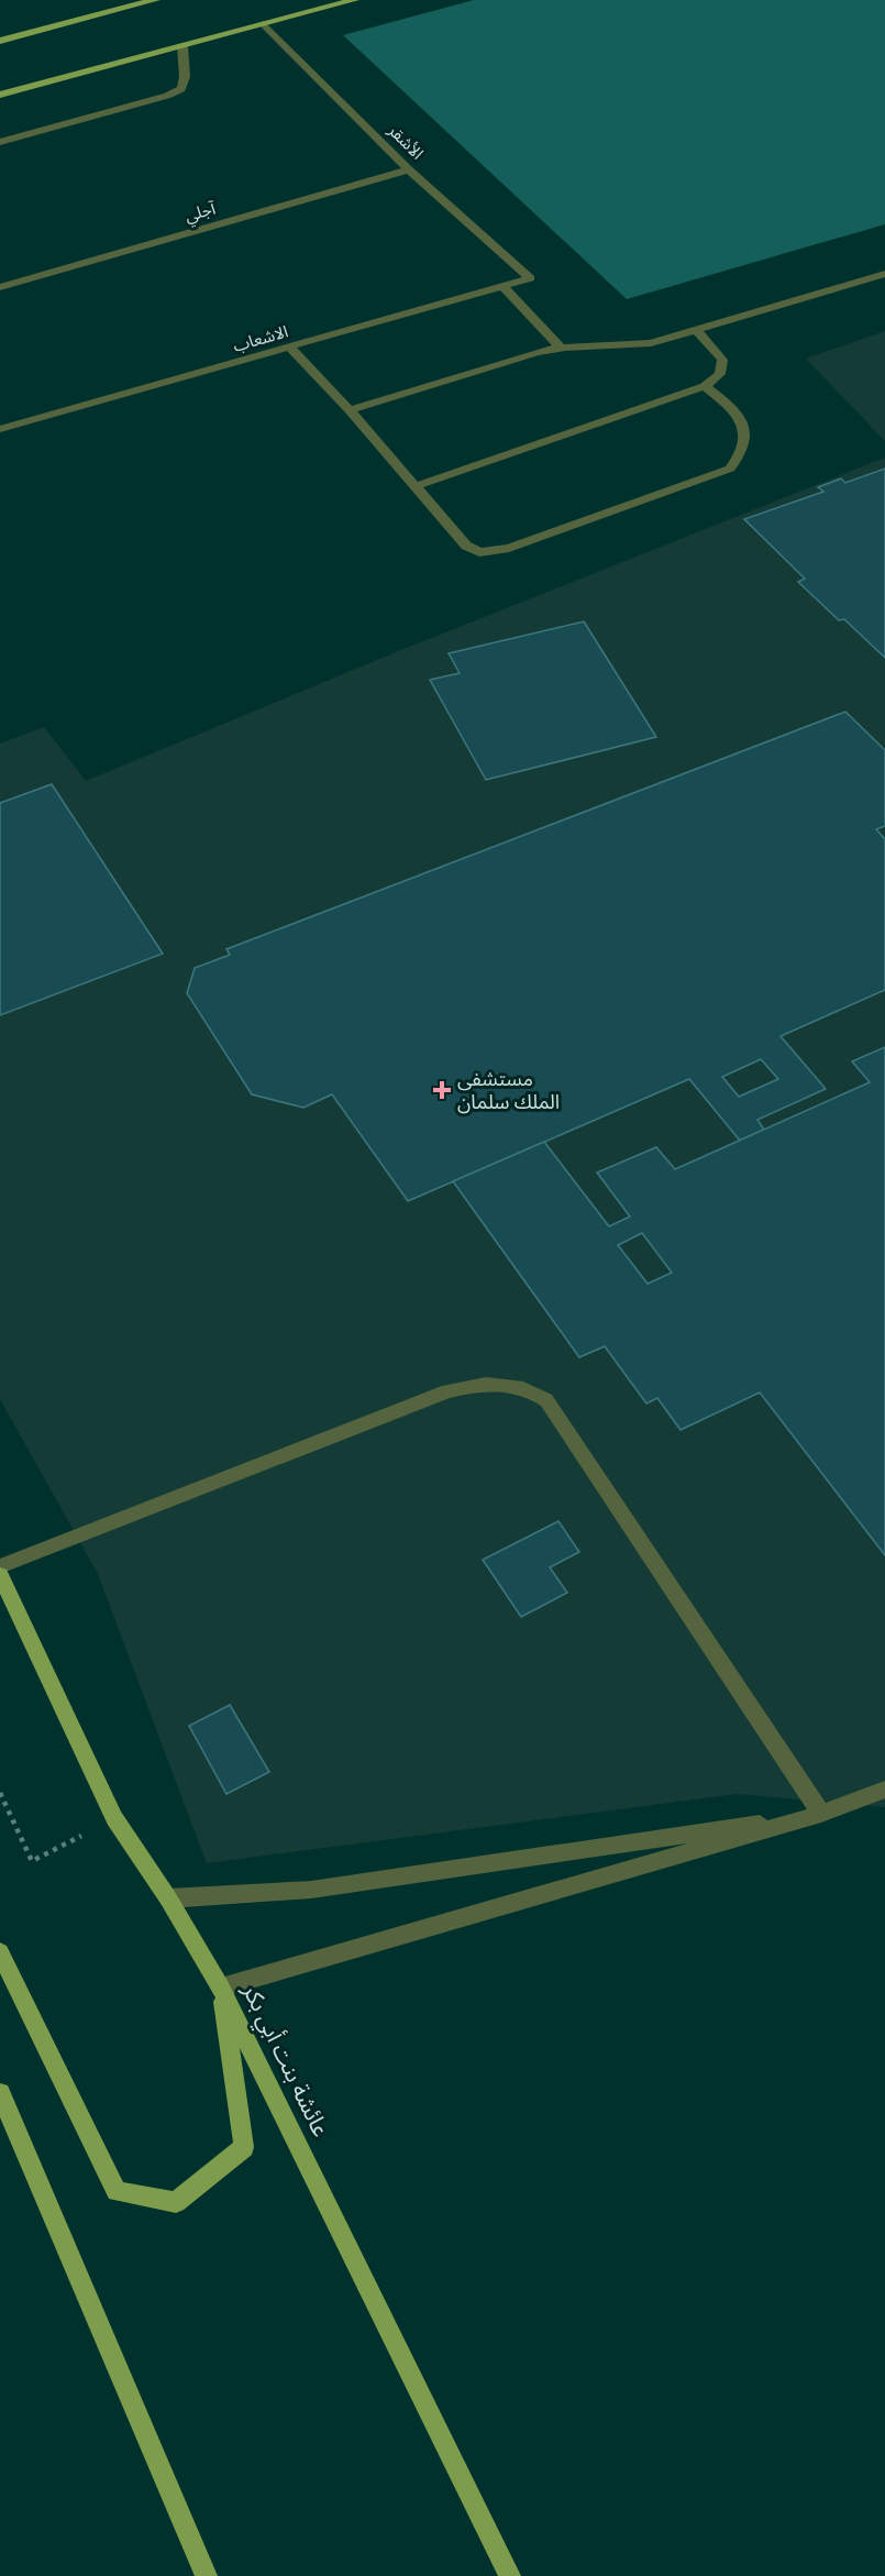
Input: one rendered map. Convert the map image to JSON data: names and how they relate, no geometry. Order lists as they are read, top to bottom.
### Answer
{
  "streets": {
    "main road": ["عائشة بنت أبي بكر"],
    "street": ["الأشقر", "آجلي", "الاشعاب"]
  },
  "crossings": [
    ["الأشقر", "آجلي"],
    ["الأشقر", "الاشعاب"]
  ],
  "places": {
    "health": ["مستشفى الملك سلمان"]
  }
}
